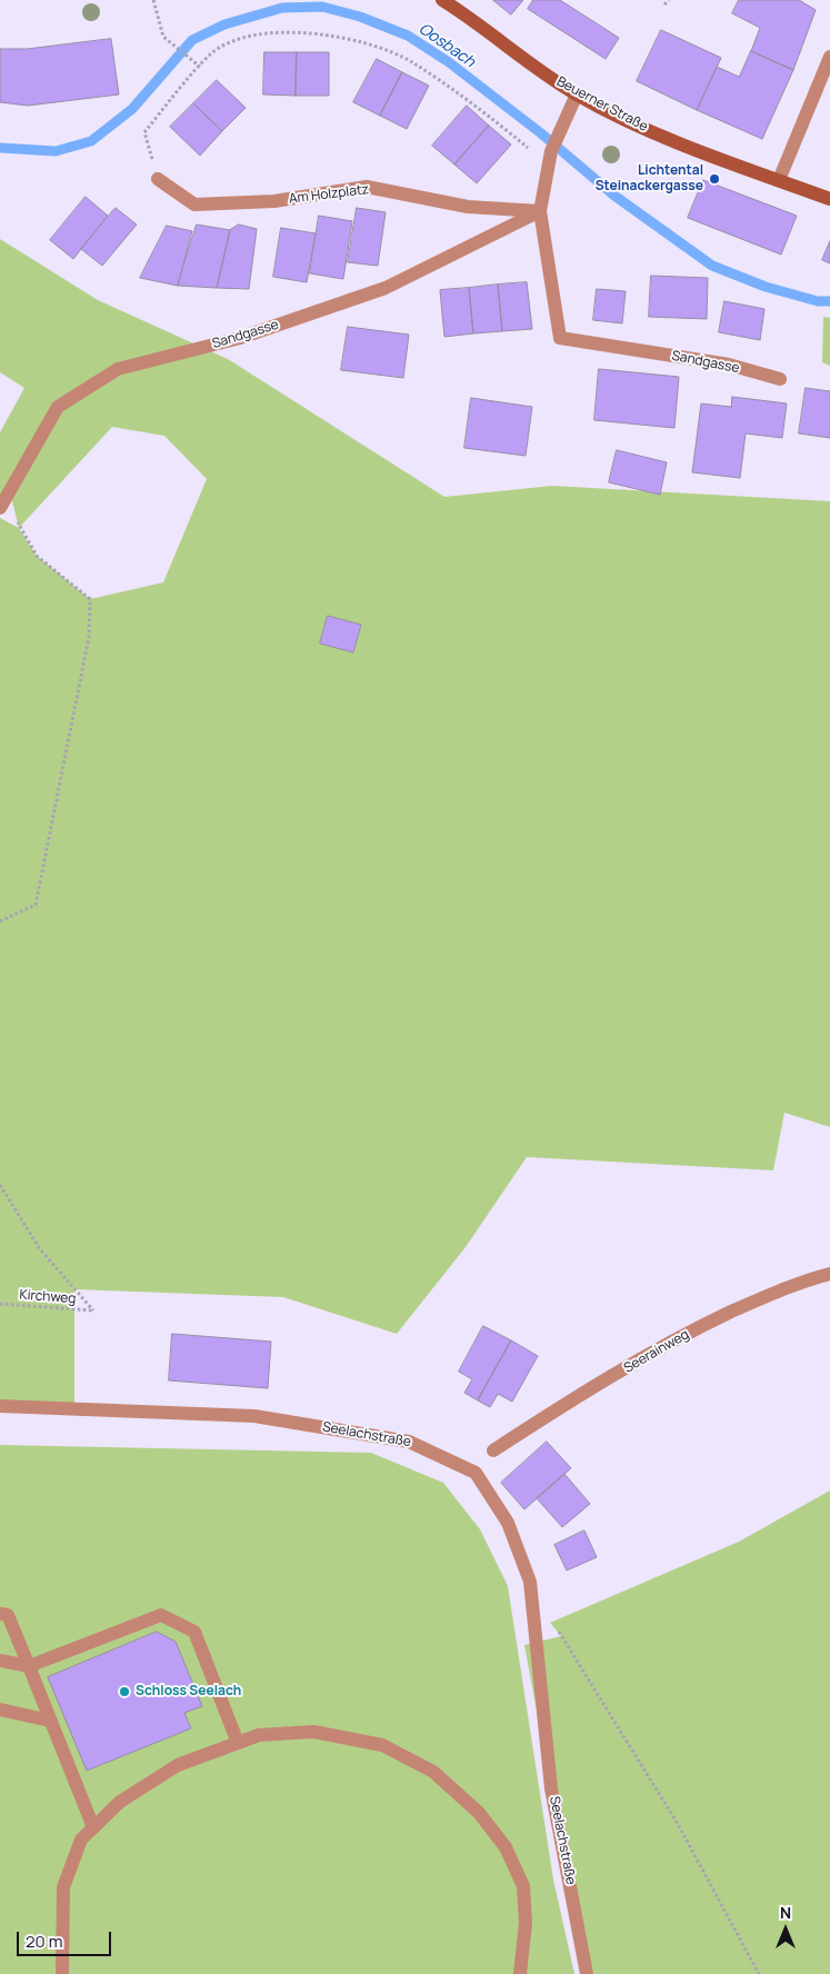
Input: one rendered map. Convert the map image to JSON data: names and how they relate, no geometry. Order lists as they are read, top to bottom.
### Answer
{
  "streets": {
    "main road": ["Beuerner Straße"],
    "street": [
      "Am Holzplatz",
      "Sandgasse",
      "Seerainweg",
      "Seelachstraße"
    ],
    "path": ["Kirchweg"]
  },
  "crossings": [
    ["Beuerner Straße", "Sandgasse"],
    ["Am Holzplatz", "Sandgasse"]
  ],
  "water": ["Oosbach"],
  "places": ["Lichtental Steinackergasse", "Schloss Seelach"],
  "scale_bar": "20 m",
  "north": "top"
}
